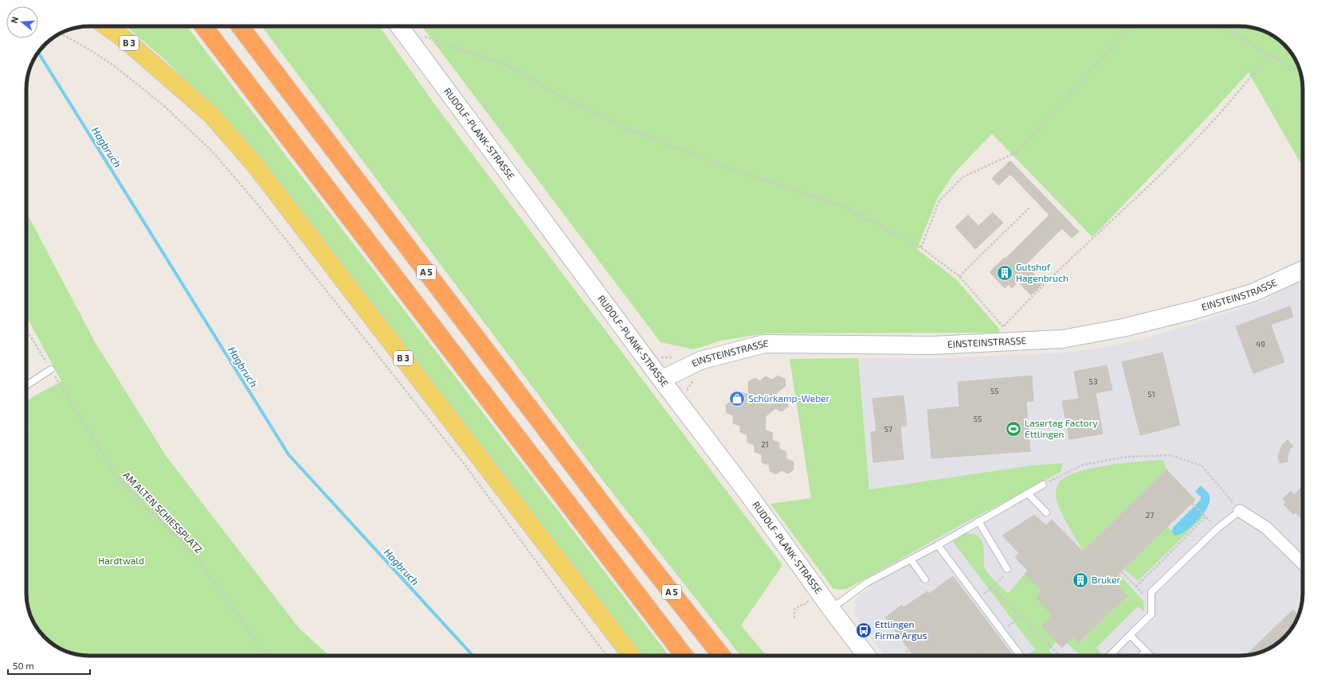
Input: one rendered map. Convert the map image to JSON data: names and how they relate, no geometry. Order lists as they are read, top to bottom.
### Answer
{
  "streets": {
    "highway": ["A 5"],
    "main road": ["B 3", "RUDOLF-PLANK-STRASSE", "EINSTEINSTRASSE"],
    "path": ["AM ALTEN SCHIESSPLATZ"]
  },
  "crossings": [
    ["RUDOLF-PLANK-STRASSE", "EINSTEINSTRASSE"]
  ],
  "water": ["Hagbruch"],
  "parks": ["Hardtwald"],
  "places": {
    "building": ["Gutshof Hagenbruch", "Bruker"],
    "shop": ["Schürkamp-Weber"],
    "sports": ["Lasertag Factory Ettlingen"],
    "bus stop": ["Ettlingen Firma Argus"]
  },
  "house_numbers": [
    "49",
    "53",
    "55",
    "51",
    "55",
    "57",
    "21",
    "27"
  ],
  "scale_bar": "50 m",
  "north": "left"
}
